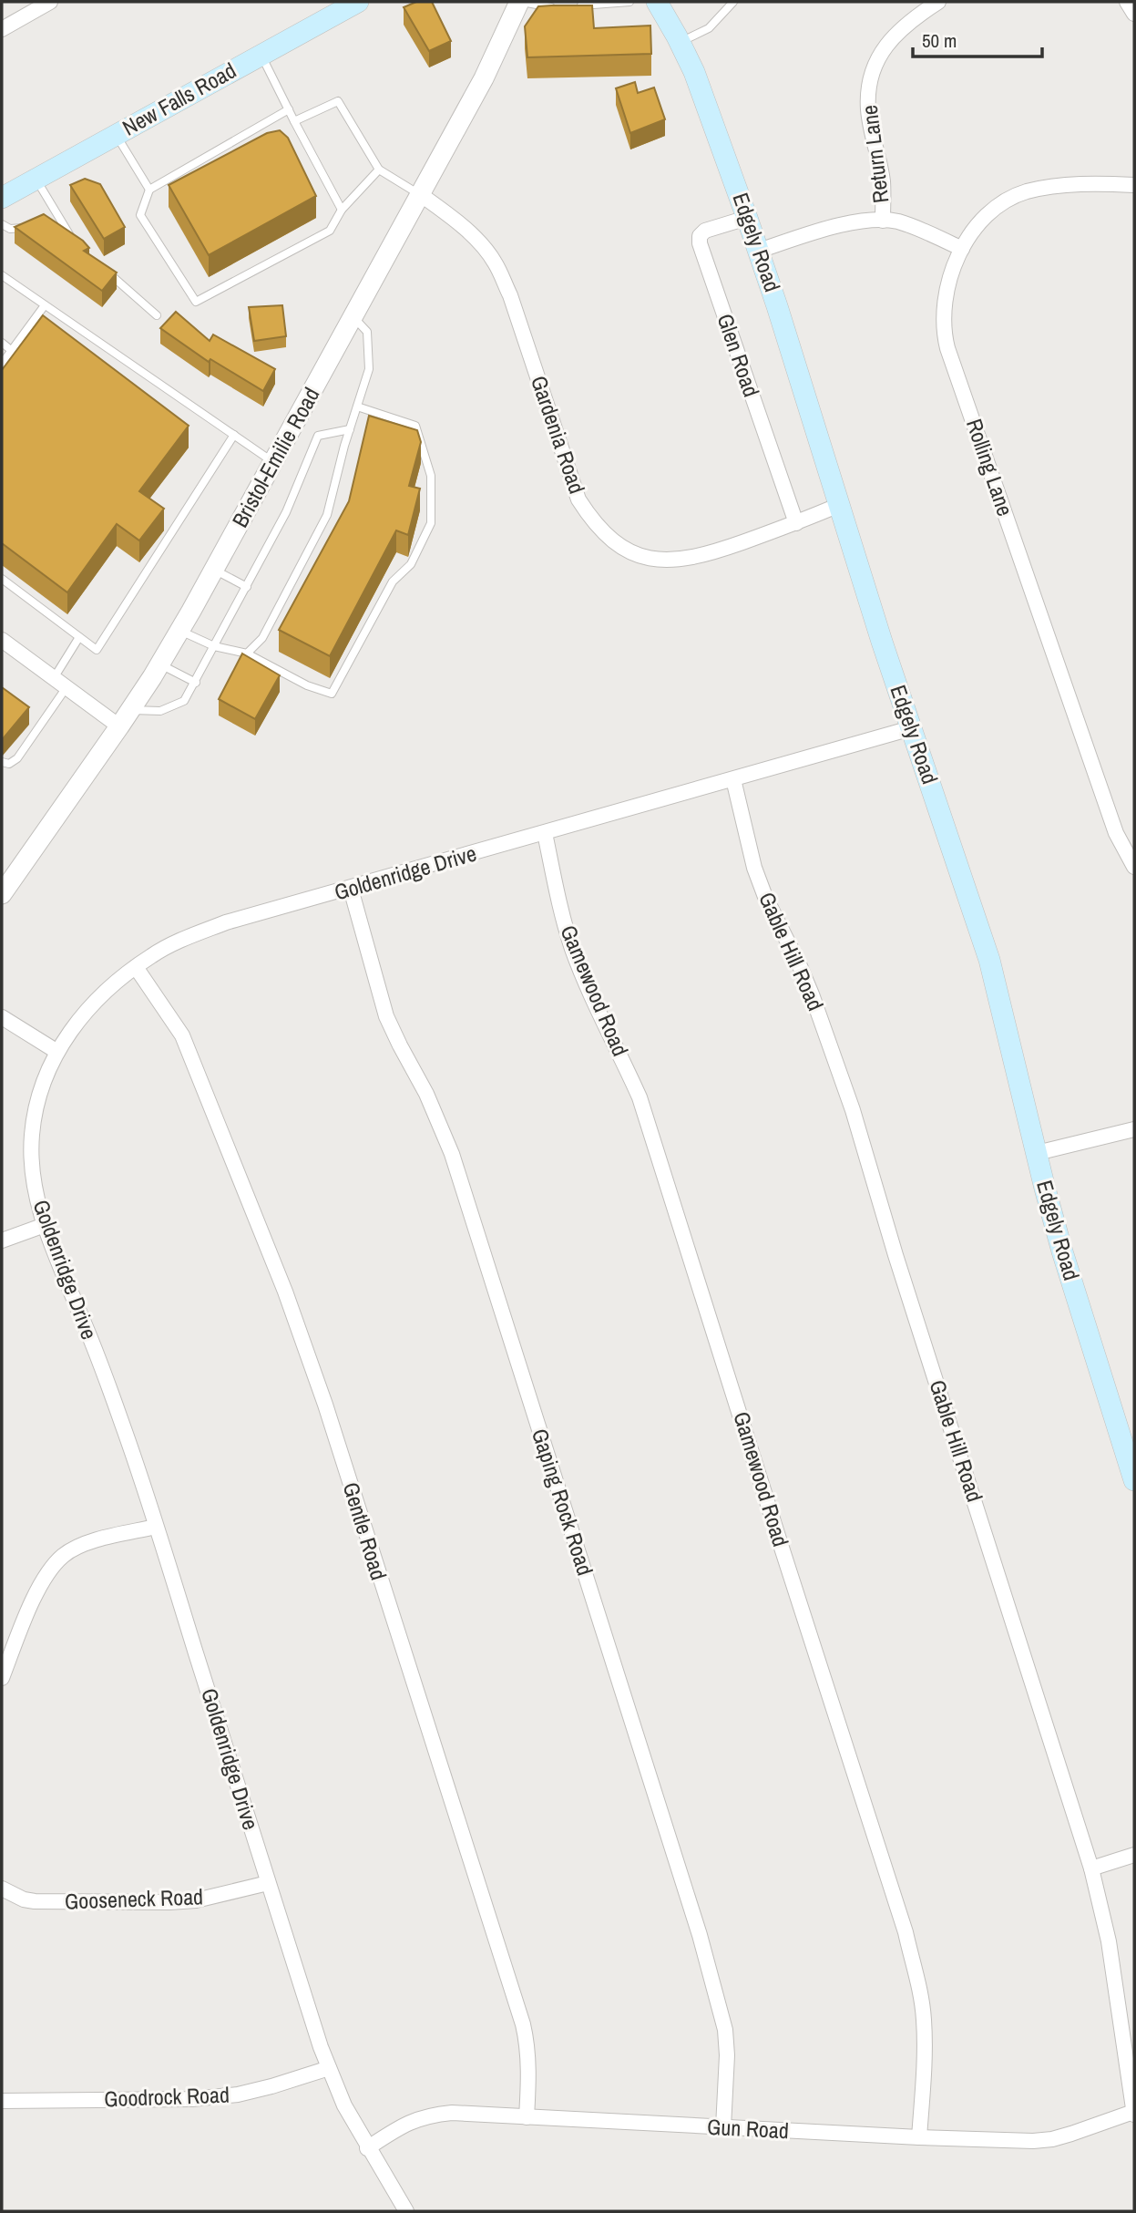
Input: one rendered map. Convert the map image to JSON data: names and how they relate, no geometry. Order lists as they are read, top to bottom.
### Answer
{
  "streets": {
    "main road": ["New Falls Road", "Edgely Road"],
    "street": [
      "Return Lane",
      "Glen Road",
      "Gardenia Road",
      "Bristol-Emilie Road",
      "Rolling Lane",
      "Goldenridge Drive",
      "Gable Hill Road",
      "Gamewood Road",
      "Gaping Rock Road",
      "Gentle Road",
      "Gooseneck Road",
      "Goodrock Road",
      "Gun Road"
    ]
  },
  "crossings": [
    ["Edgely Road", "Glen Road"],
    ["Edgely Road", "Gardenia Road"],
    ["Edgely Road", "Goldenridge Drive"],
    ["Glen Road", "Gardenia Road"],
    ["Gardenia Road", "Bristol-Emilie Road"],
    ["Goldenridge Drive", "Gable Hill Road"],
    ["Goldenridge Drive", "Gamewood Road"],
    ["Goldenridge Drive", "Gaping Rock Road"],
    ["Goldenridge Drive", "Gentle Road"],
    ["Goldenridge Drive", "Gooseneck Road"],
    ["Goldenridge Drive", "Goodrock Road"],
    ["Goldenridge Drive", "Gun Road"],
    ["Gable Hill Road", "Gun Road"],
    ["Gamewood Road", "Gun Road"],
    ["Gaping Rock Road", "Gun Road"],
    ["Gentle Road", "Gun Road"]
  ],
  "scale_bar": "50 m"
}
